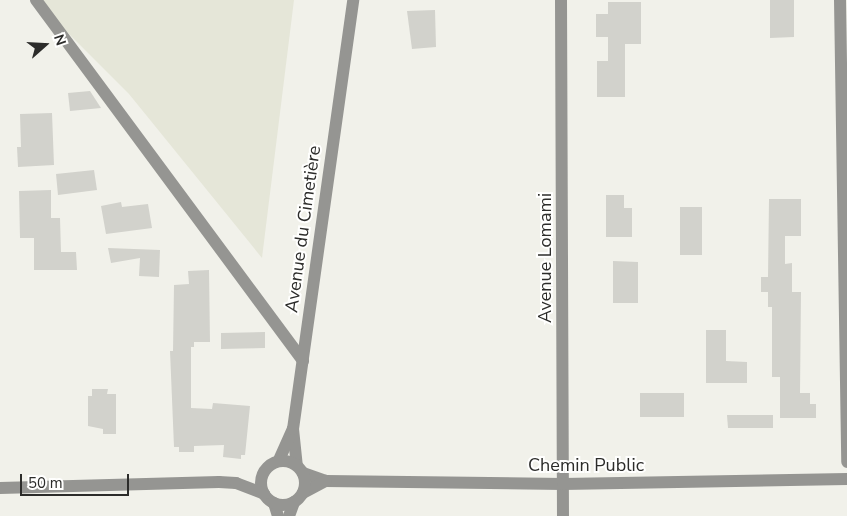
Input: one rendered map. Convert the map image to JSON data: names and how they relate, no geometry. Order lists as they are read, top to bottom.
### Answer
{
  "streets": {
    "street": ["Avenue du Cimetière", "Avenue Lomami", "Chemin Public"]
  },
  "crossings": [
    ["Avenue Lomami", "Chemin Public"]
  ],
  "scale_bar": "50 m",
  "north": "right"
}
